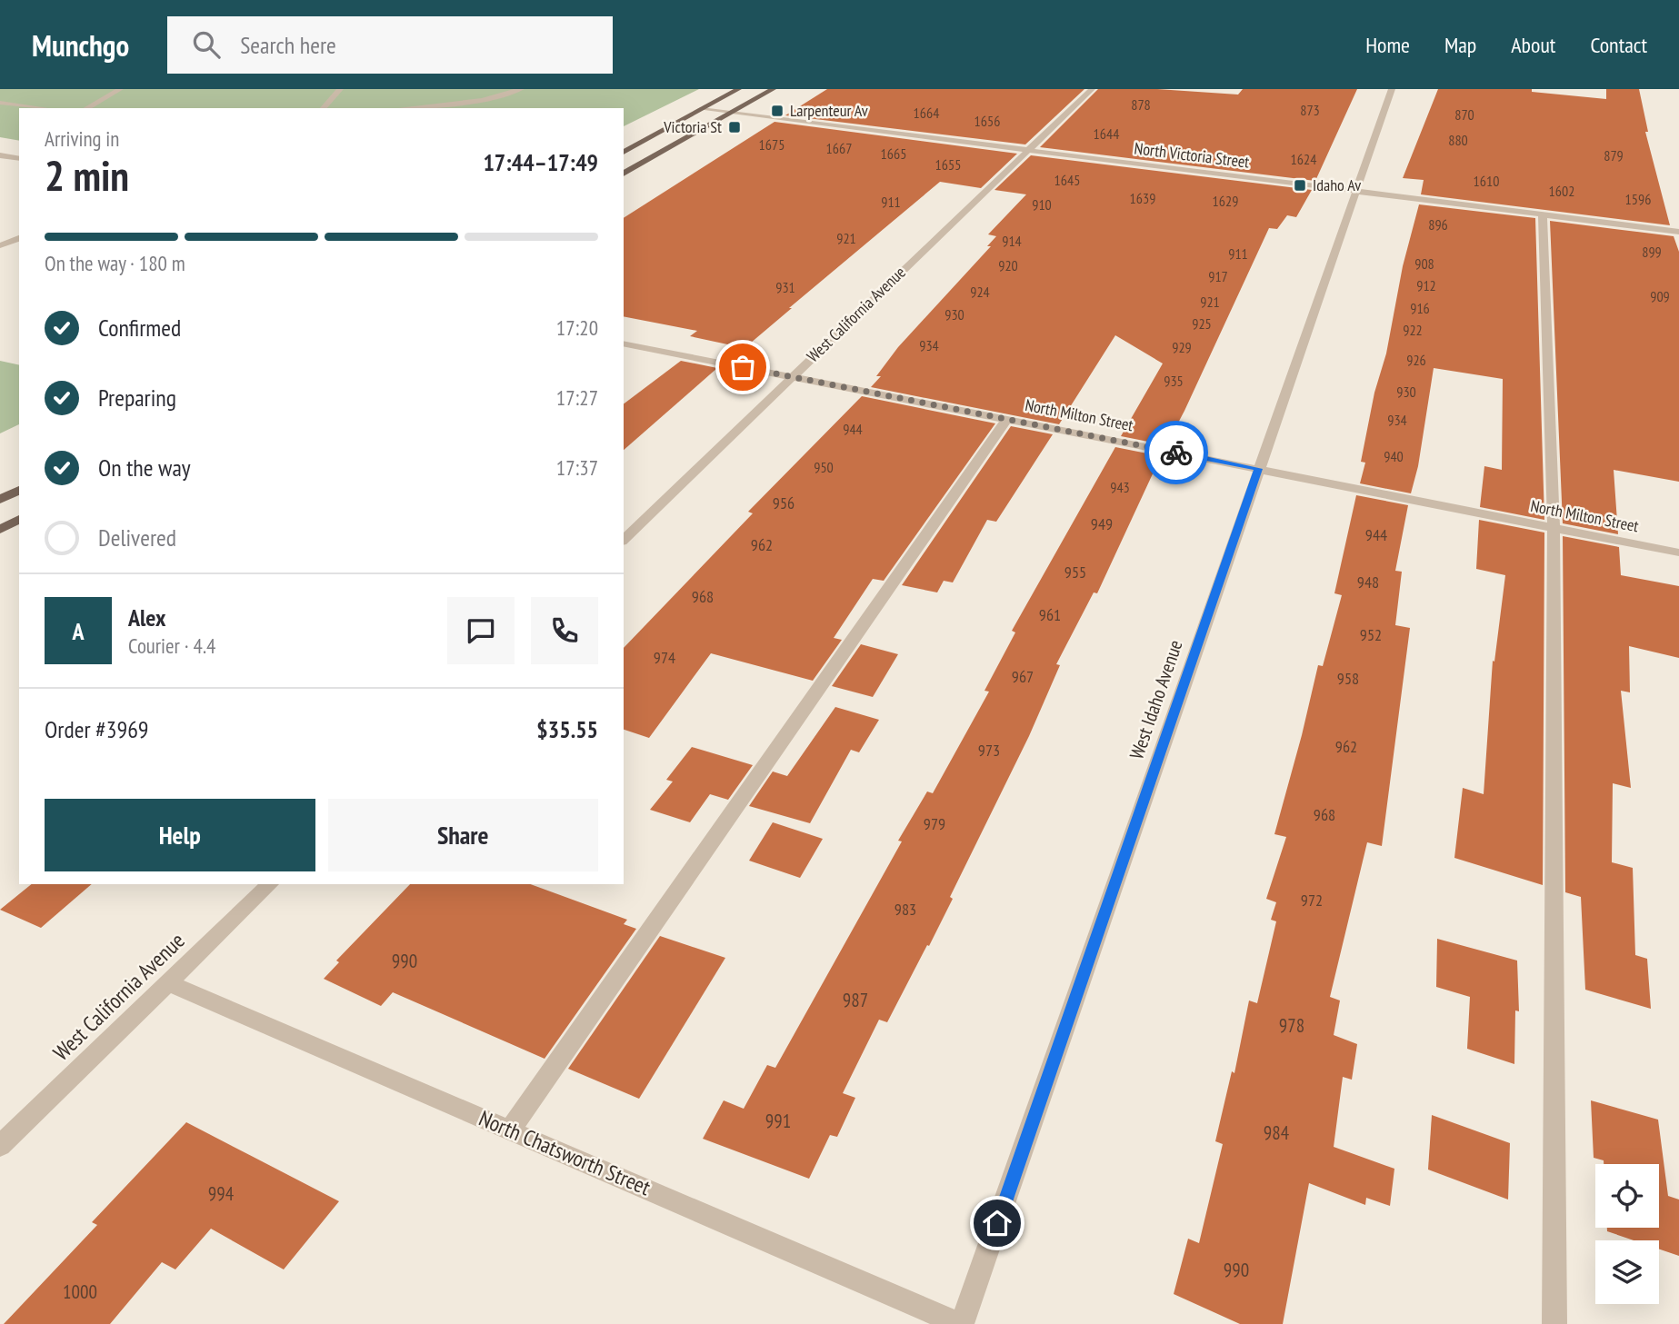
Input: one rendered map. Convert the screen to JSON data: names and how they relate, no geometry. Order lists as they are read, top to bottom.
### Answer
{
  "streets": {
    "street": [
      "North Victoria Street",
      "West California Avenue",
      "North Milton Street",
      "West Idaho Avenue",
      "North Chatsworth Street"
    ]
  },
  "crossings": [
    ["North Victoria Street", "West California Avenue"],
    ["North Victoria Street", "West Idaho Avenue"],
    ["West California Avenue", "North Milton Street"],
    ["West California Avenue", "North Chatsworth Street"],
    ["North Milton Street", "West Idaho Avenue"],
    ["West Idaho Avenue", "North Chatsworth Street"]
  ],
  "places": {
    "transit": ["Larpenteur Av", "Victoria St", "Idaho Av"]
  },
  "house_numbers": [
    "878",
    "873",
    "1664",
    "870",
    "1656",
    "1644",
    "880",
    "1675",
    "1667",
    "1665",
    "879",
    "1624",
    "1655",
    "1645",
    "1610",
    "1602",
    "1639",
    "1596",
    "1629",
    "911",
    "910",
    "896",
    "921",
    "914",
    "899",
    "911",
    "908",
    "920",
    "917",
    "912",
    "931",
    "924",
    "909",
    "921",
    "916",
    "930",
    "925",
    "922",
    "934",
    "929",
    "926",
    "935",
    "930",
    "934",
    "944",
    "940",
    "950",
    "943",
    "956",
    "949",
    "944",
    "962",
    "955",
    "948",
    "968",
    "961",
    "952",
    "974",
    "967",
    "958",
    "962",
    "973",
    "968",
    "979",
    "972",
    "983",
    "990",
    "987",
    "978",
    "991",
    "984",
    "994",
    "990",
    "1000"
  ],
  "page": {
    "header": "Munchgo",
    "search": "Search here",
    "nav": [
      "Home",
      "Map",
      "About",
      "Contact"
    ],
    "heading": ["2 min", "Arriving in", "17:44–17:49"],
    "panel": [
      "Alex",
      "Courier · 4.4",
      "Order #3969",
      "$35.55"
    ],
    "bar": "On the way · 180 m",
    "list": [
      ["Confirmed", "17:20"],
      ["Preparing", "17:27"],
      ["On the way", "17:37"],
      "Delivered"
    ],
    "round": "A",
    "buttons": ["Help", "Share"]
  }
}
